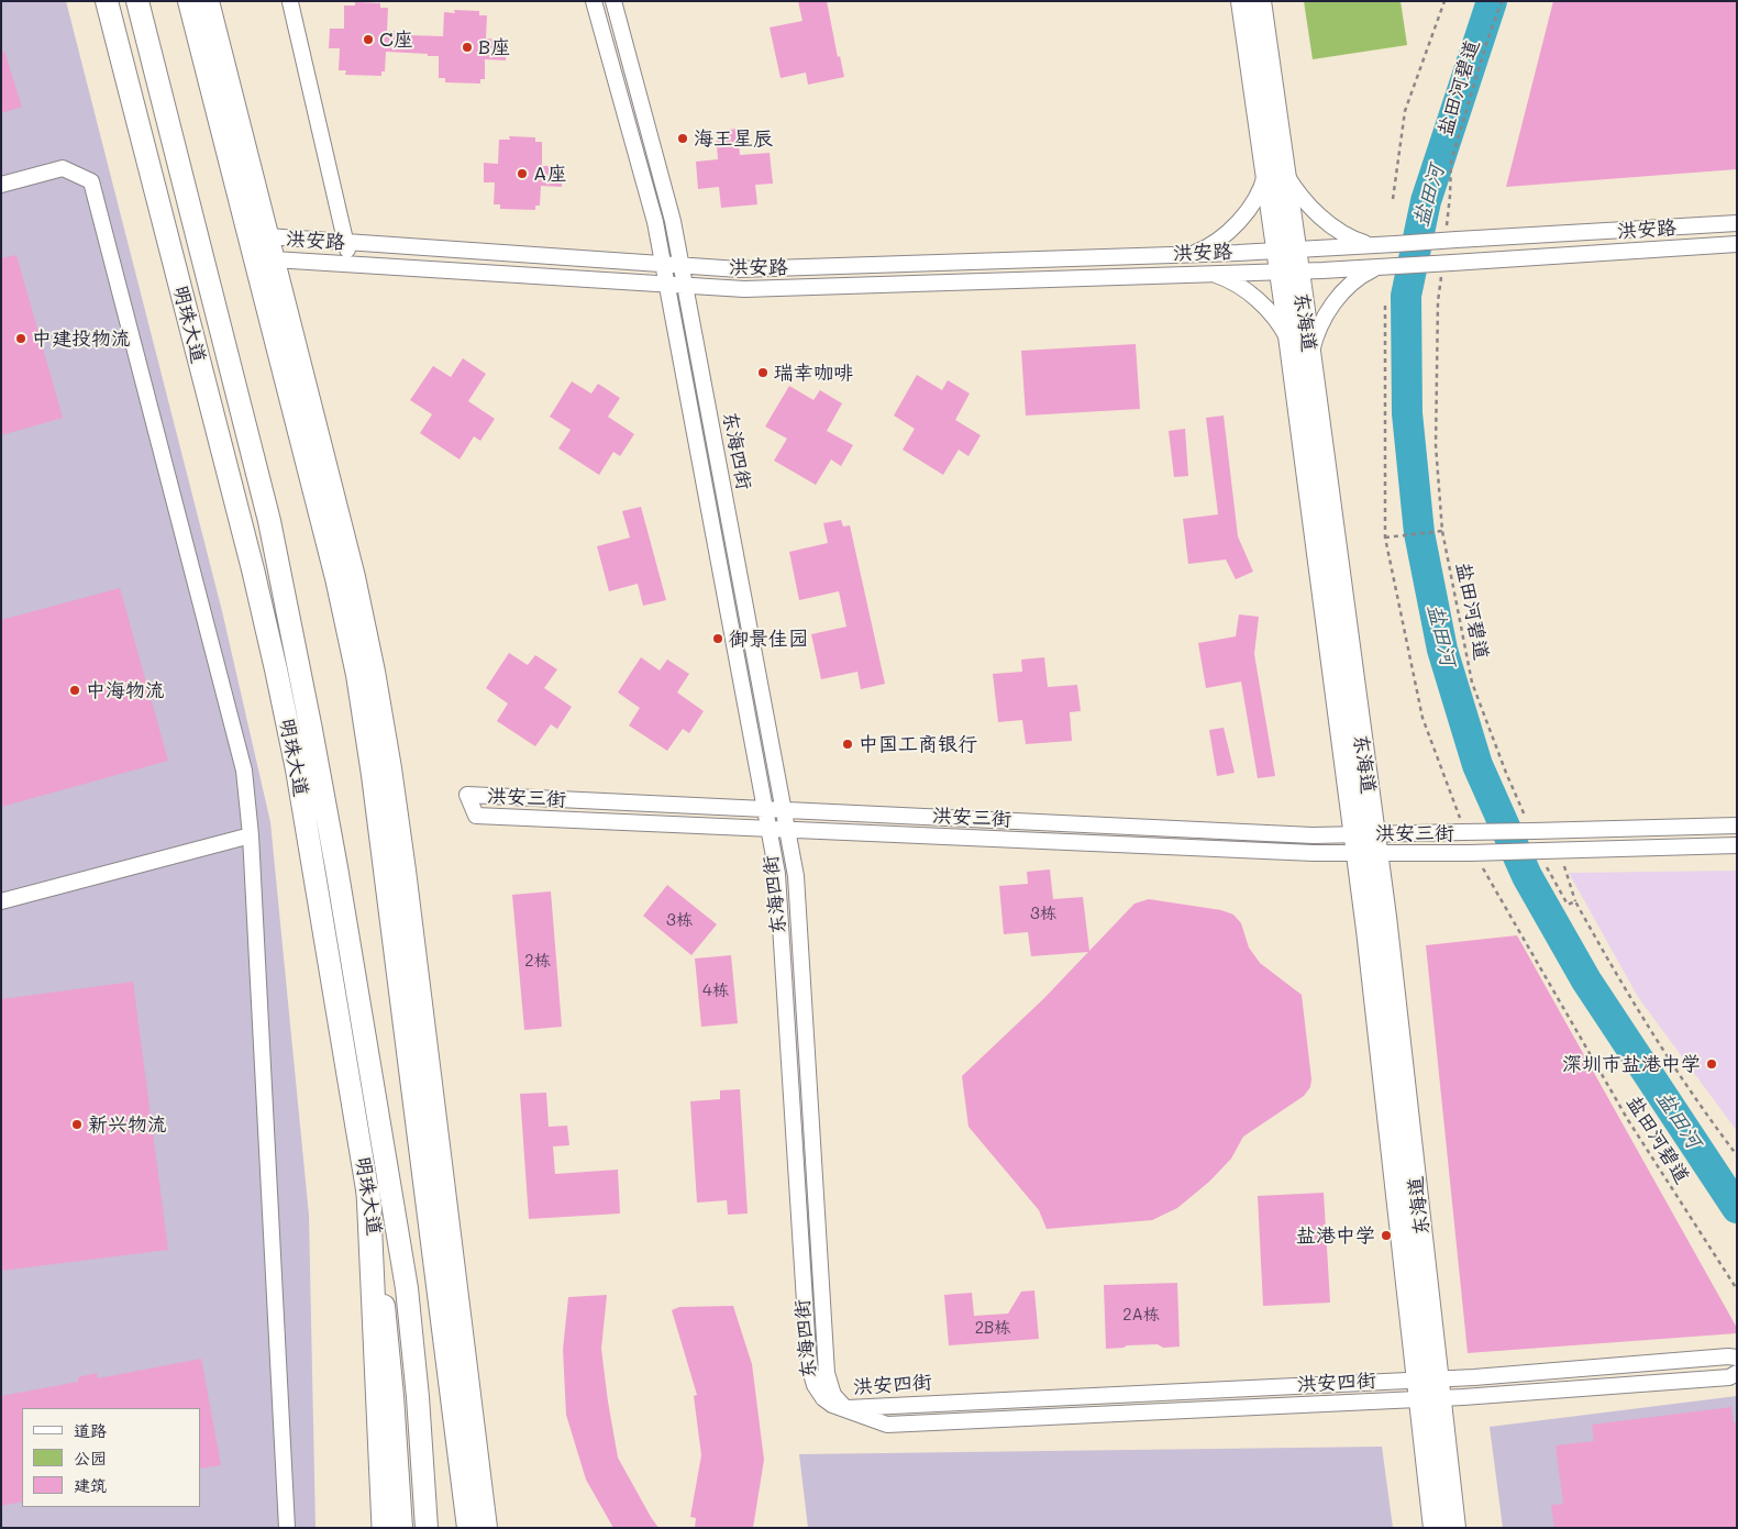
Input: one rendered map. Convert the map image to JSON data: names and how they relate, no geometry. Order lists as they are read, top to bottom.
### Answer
{
  "streets": {
    "street": [
      "洪安路",
      "东海道",
      "明珠大道",
      "东海四街",
      "洪安三街",
      "洪安四街"
    ],
    "path": ["盐田河碧道"]
  },
  "crossings": [
    ["盐田河碧道", "洪安路"],
    ["盐田河碧道", "洪安三街"],
    ["洪安路", "东海道"],
    ["洪安路", "东海四街"],
    ["东海道", "洪安三街"],
    ["东海道", "洪安四街"],
    ["东海四街", "洪安三街"],
    ["东海四街", "洪安四街"]
  ],
  "water": ["盐田河"],
  "places": [
    "C座",
    "B座",
    "海王星辰",
    "A座",
    "中建投物流",
    "瑞幸咖啡",
    "御景佳园",
    "中海物流",
    "中国工商银行",
    "深圳市盐港中学",
    "新兴物流",
    "盐港中学"
  ],
  "house_numbers": [
    "3栋",
    "3栋",
    "2栋",
    "4栋",
    "2A栋",
    "2B栋"
  ],
  "legend": ["道路", "公园", "建筑"]
}
